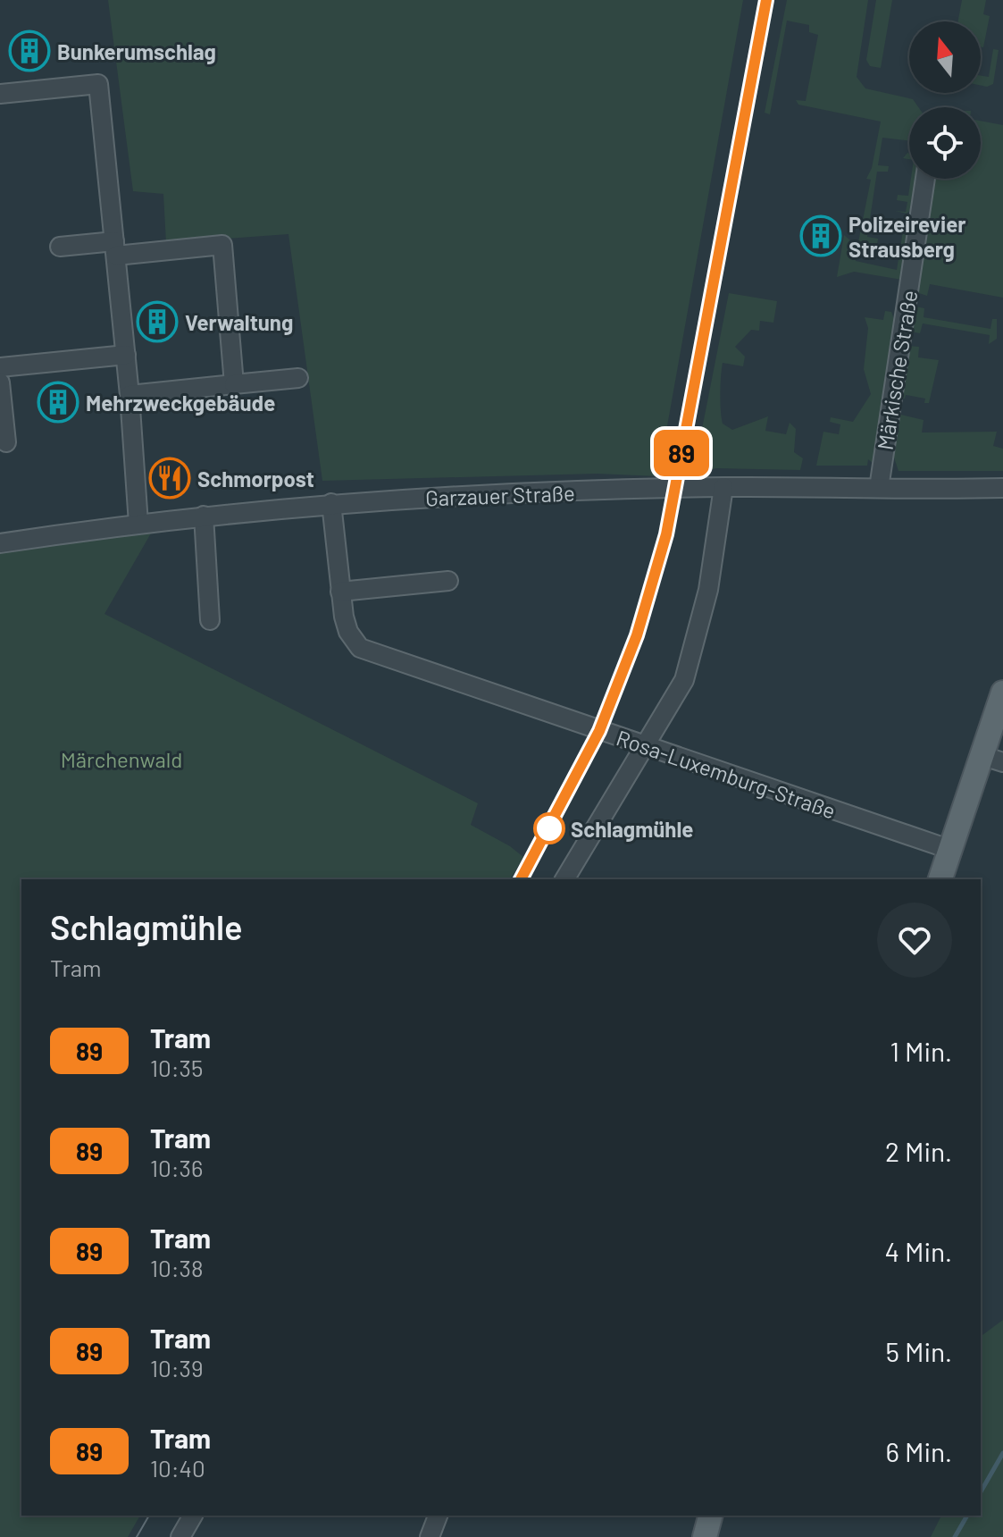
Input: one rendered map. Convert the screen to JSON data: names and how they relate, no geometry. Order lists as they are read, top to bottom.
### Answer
{
  "streets": {
    "street": ["Märkische Straße", "Garzauer Straße", "Rosa-Luxemburg-Straße"]
  },
  "crossings": [
    ["Märkische Straße", "Garzauer Straße"],
    ["Garzauer Straße", "Rosa-Luxemburg-Straße"]
  ],
  "parks": ["Märchenwald"],
  "places": {
    "building": [
      "Bunkerumschlag",
      "Polizeirevier Strausberg",
      "Verwaltung",
      "Mehrzweckgebäude"
    ],
    "restaurant": ["Schmorpost"],
    "other": ["Schlagmühle"]
  },
  "lines": ["tram line 89"],
  "north": "top",
  "page": {
    "on_map": "89",
    "heading": ["Schlagmühle", "Tram"],
    "list": [
      {
        "mark": "89",
        "name": "Tram",
        "note": "10:35",
        "value": "1 Min."
      },
      {
        "mark": "89",
        "name": "Tram",
        "note": "10:36",
        "value": "2 Min."
      },
      {
        "mark": "89",
        "name": "Tram",
        "note": "10:38",
        "value": "4 Min."
      },
      {
        "mark": "89",
        "name": "Tram",
        "note": "10:39",
        "value": "5 Min."
      },
      {
        "mark": "89",
        "name": "Tram",
        "note": "10:40",
        "value": "6 Min."
      }
    ]
  }
}
